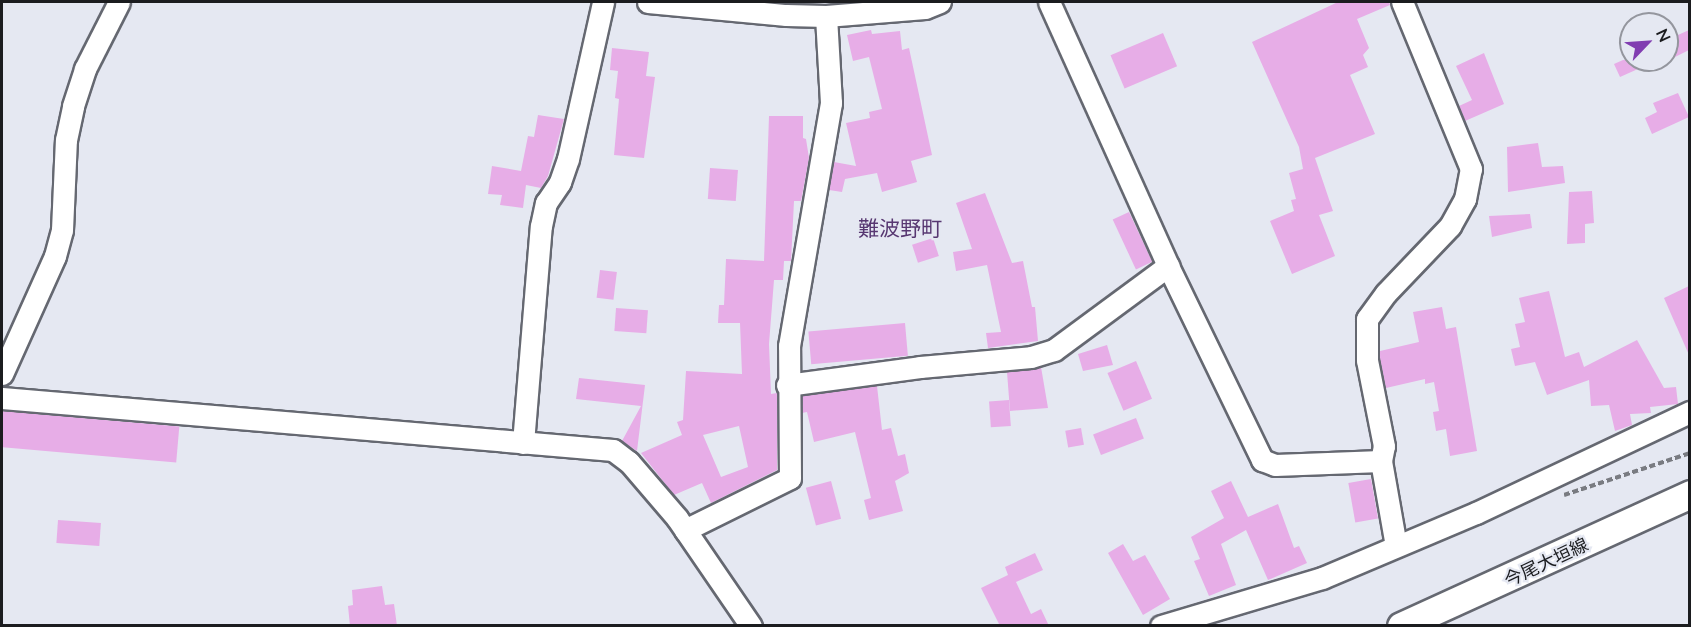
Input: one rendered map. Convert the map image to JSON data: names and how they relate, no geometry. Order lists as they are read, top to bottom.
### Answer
{
  "streets": {
    "main road": ["今尾大垣線"]
  },
  "districts": ["難波野町"],
  "north": "top right"
}
